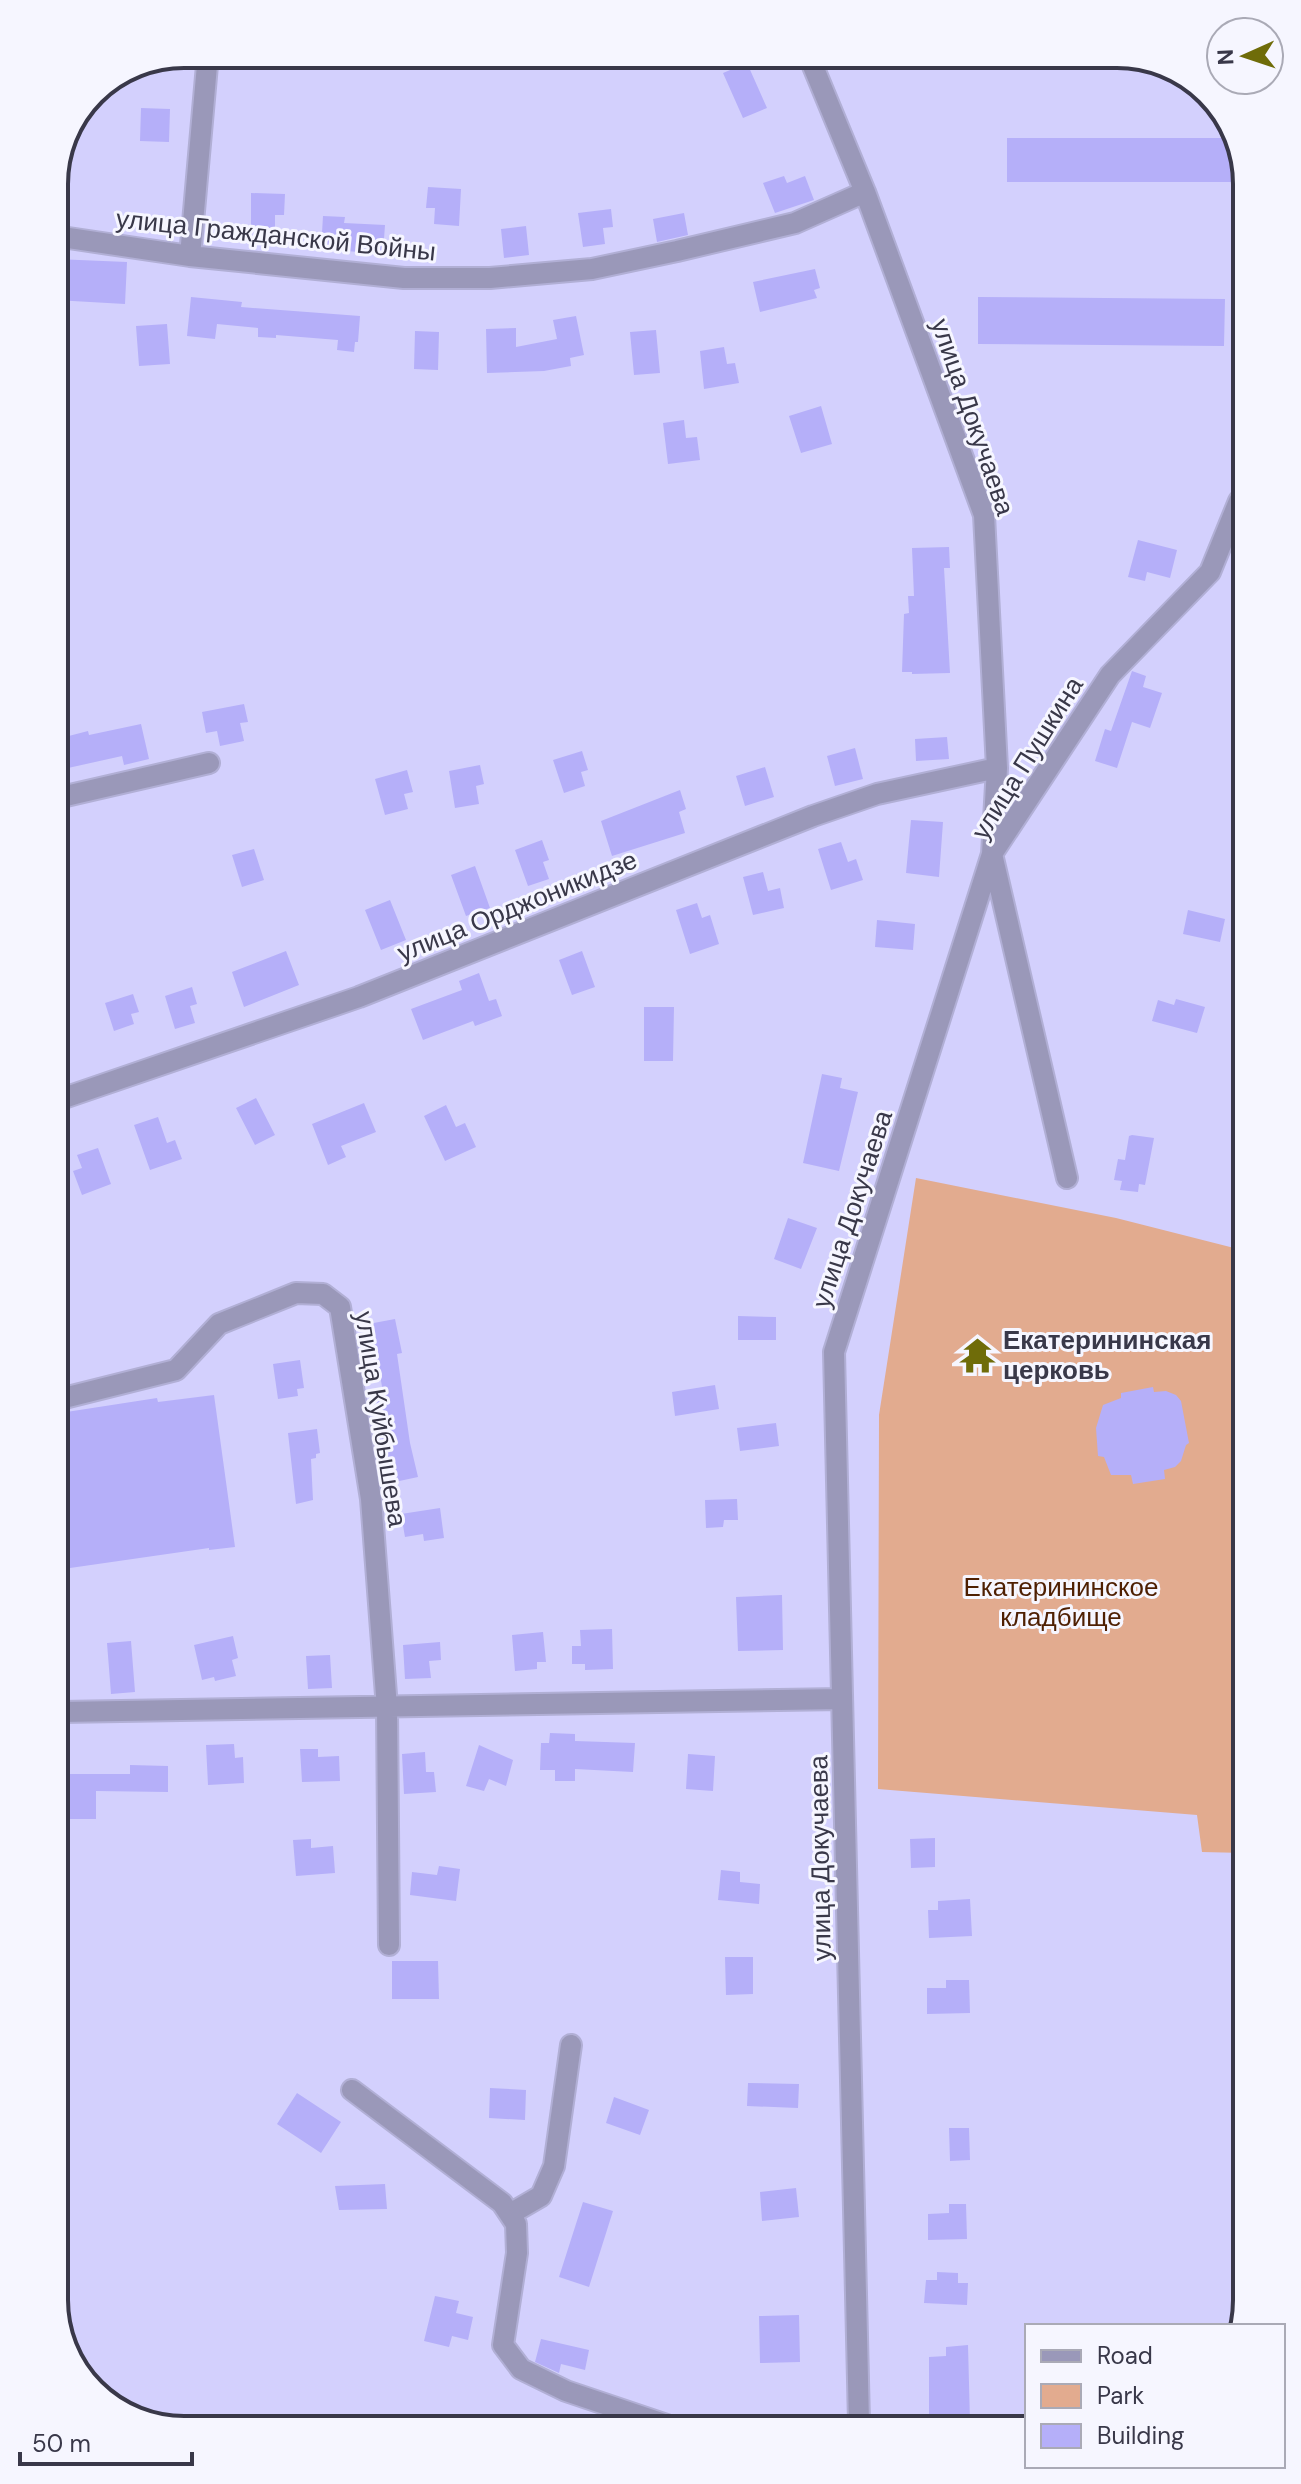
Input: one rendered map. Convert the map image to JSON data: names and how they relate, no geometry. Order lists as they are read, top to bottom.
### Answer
{
  "streets": {
    "street": [
      "улица Гражданской Войны",
      "улица Докучаева",
      "улица Пушкина",
      "улица Орджоникидзе",
      "улица Куйбышева"
    ]
  },
  "crossings": [
    ["улица Гражданской Войны", "улица Докучаева"],
    ["улица Докучаева", "улица Пушкина"],
    ["улица Докучаева", "улица Орджоникидзе"]
  ],
  "parks": ["Екатерининское кладбище"],
  "places": {
    "temple": ["Екатерининская церковь"]
  },
  "legend": ["Road", "Park", "Building"],
  "scale_bar": "50 m",
  "north": "left"
}
